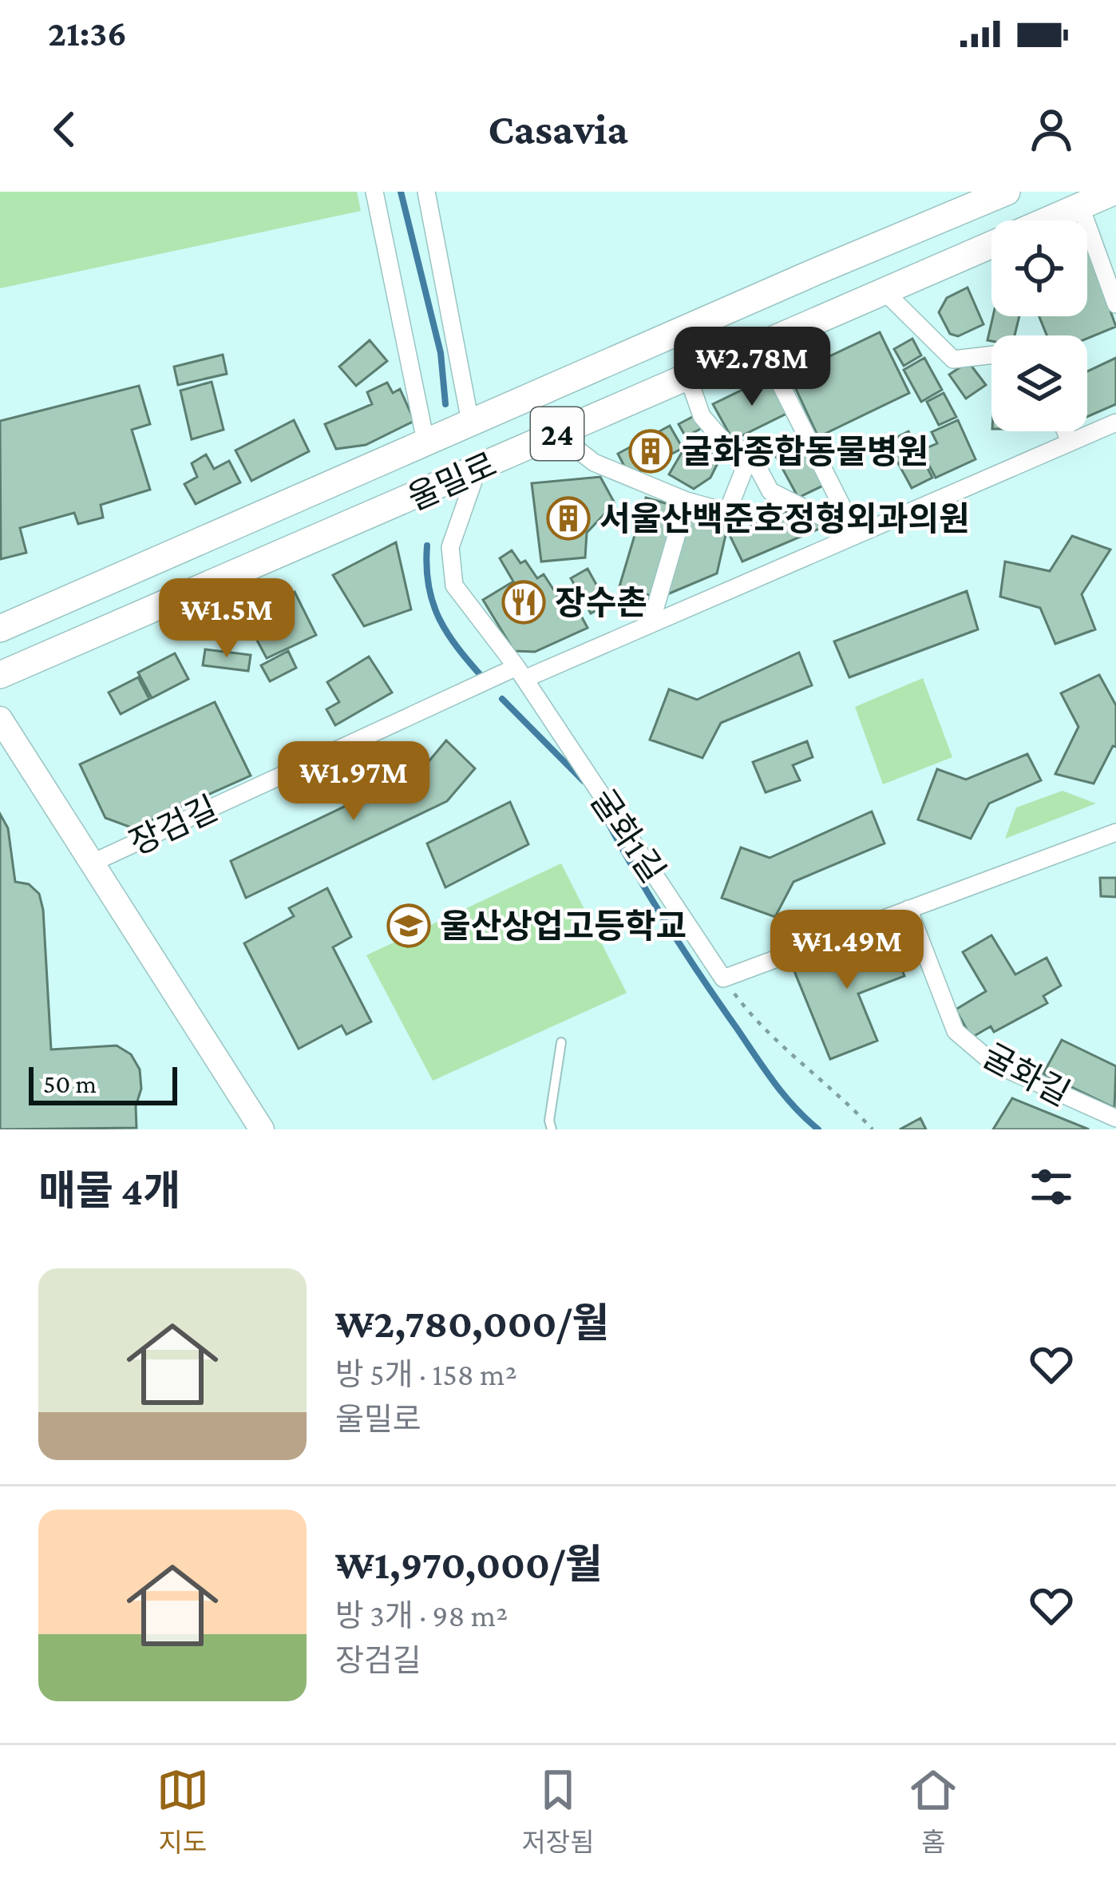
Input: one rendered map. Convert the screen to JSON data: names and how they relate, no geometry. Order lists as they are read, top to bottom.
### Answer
{
  "streets": {
    "main road": ["24", "울밀로", "장검길"],
    "street": ["굴화1길", "굴화길"]
  },
  "crossings": [
    ["울밀로", "장검길"],
    ["울밀로", "굴화1길"],
    ["장검길", "굴화1길"]
  ],
  "places": {
    "building": ["굴화종합동물병원", "서울산백준호정형외과의원"],
    "restaurant": ["장수촌"],
    "school or university": ["울산상업고등학교"]
  },
  "scale_bar": "50 m",
  "page": {
    "status": "21:36",
    "header": "Casavia",
    "price": [
      "₩2.78M",
      "₩1.5M",
      "₩1.97M",
      "₩1.49M"
    ],
    "scale": "50 m",
    "heading": "매물 4개",
    "list": [
      {
        "name": "₩2,780,000/월",
        "note": "방 5개 · 158 m² · 울밀로"
      },
      {
        "name": "₩1,970,000/월",
        "note": "방 3개 · 98 m² · 장검길"
      }
    ],
    "tabs": ["지도", "저장됨", "홈"]
  }
}
